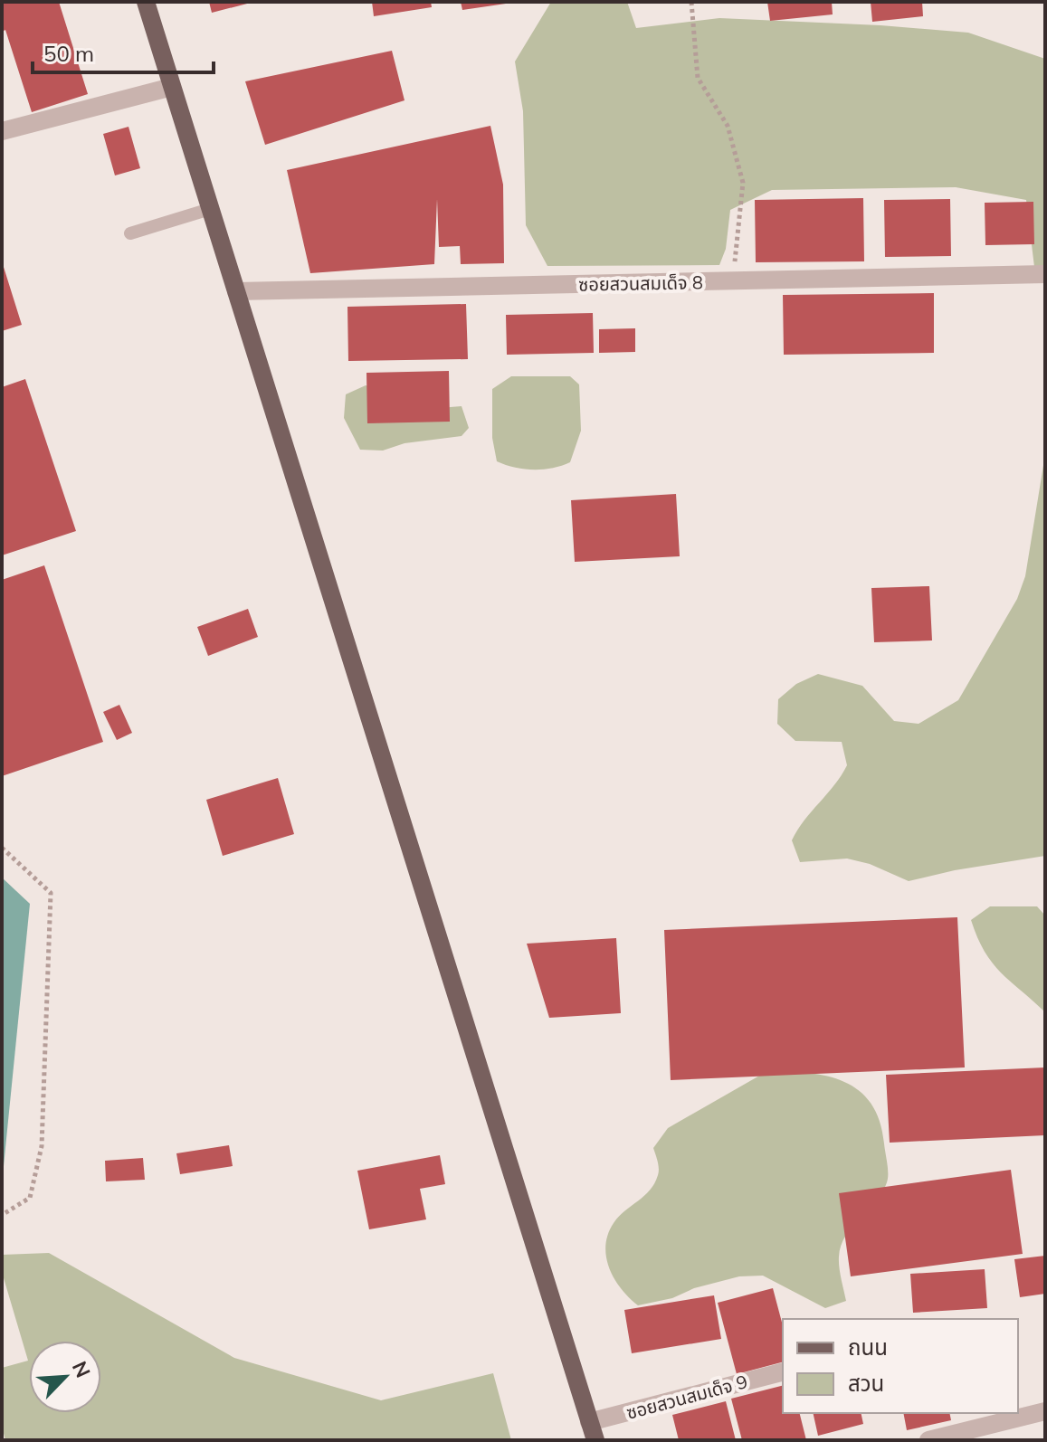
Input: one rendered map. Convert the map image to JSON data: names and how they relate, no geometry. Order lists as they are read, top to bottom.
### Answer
{
  "streets": {
    "street": ["ซอยสวนสมเด็จ 8", "ซอยสวนสมเด็จ 9"]
  },
  "legend": ["ถนน", "สวน"],
  "scale_bar": "50 m",
  "north": "top right"
}
